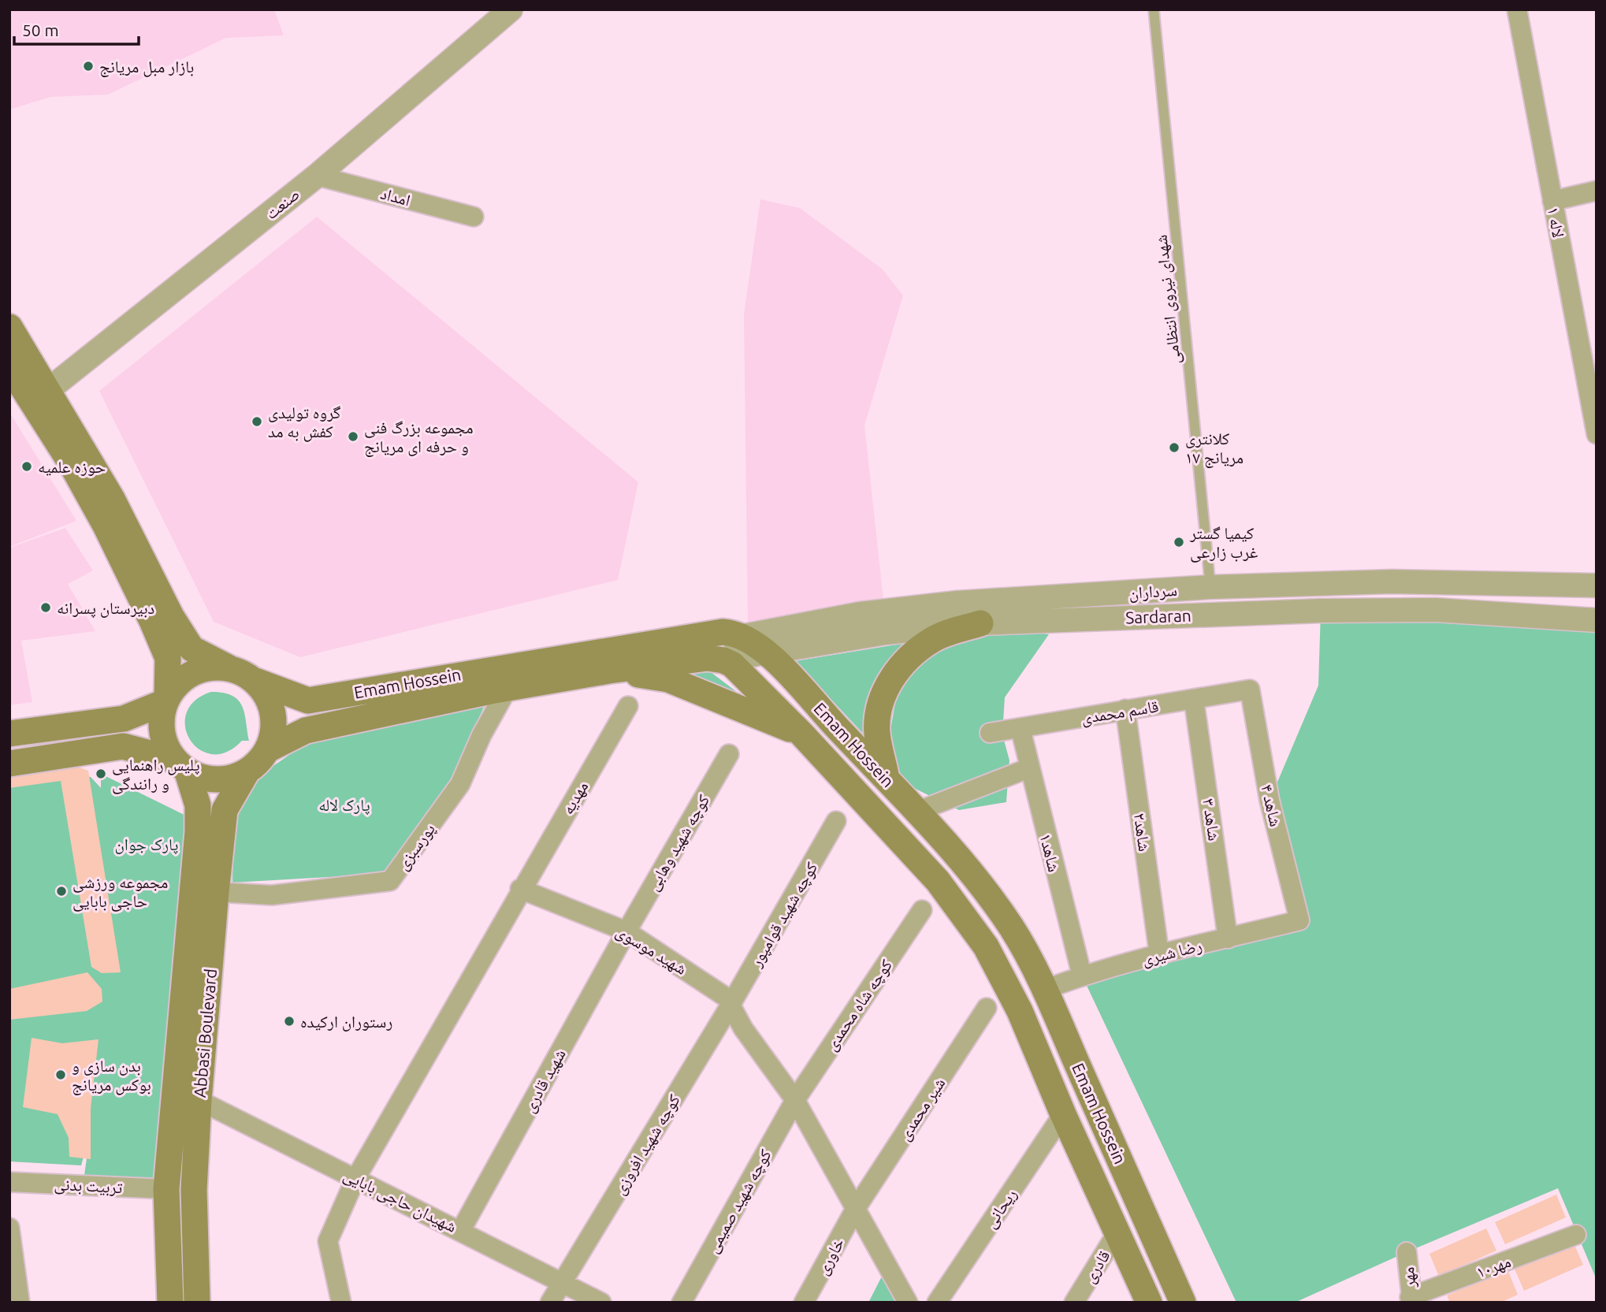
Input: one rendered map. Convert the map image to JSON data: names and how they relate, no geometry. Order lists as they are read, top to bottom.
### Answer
{
  "streets": {
    "main road": ["Emam Hossein", "Abbasi Boulevard"],
    "street": [
      "امداد",
      "صنعت",
      "لاله ۱",
      "سرداران",
      "Sardaran",
      "قاسم محمدی",
      "مهدیه",
      "شاهد ۴",
      "شاهد ۳",
      "شاهد۲",
      "کوچه شهید وهابی",
      "پورسبزی",
      "شاهد۱",
      "کوچه شهید قوامپور",
      "شهید موسوی",
      "رضا شیری",
      "کوچه شاه محمدی",
      "شهید قادری",
      "شیر محمدی",
      "کوچه شهید افروزی",
      "تربیت بدنی",
      "شهیدان حاجی بابایی",
      "کوچه شهید صمیمی",
      "ریحانی",
      "خاوری",
      "قادری",
      "مهر۱۰",
      "مهر"
    ],
    "lane": ["شهدای نیروی انتظامی"]
  },
  "crossings": [
    ["امداد", "صنعت"],
    ["شهدای نیروی انتظامی", "سرداران"],
    ["سرداران", "Emam Hossein"],
    ["Sardaran", "Emam Hossein"],
    ["Emam Hossein", "پورسبزی"],
    ["Emam Hossein", "رضا شیری"],
    ["Emam Hossein", "Abbasi Boulevard"],
    ["Emam Hossein", "ریحانی"],
    ["Emam Hossein", "قادری"],
    ["قاسم محمدی", "شاهد ۴"],
    ["قاسم محمدی", "شاهد ۳"],
    ["قاسم محمدی", "شاهد۲"],
    ["قاسم محمدی", "شاهد۱"],
    ["مهدیه", "شهید موسوی"],
    ["شاهد ۴", "رضا شیری"],
    ["شاهد ۳", "رضا شیری"],
    ["شاهد۲", "رضا شیری"],
    ["کوچه شهید وهابی", "شهید موسوی"],
    ["کوچه شهید وهابی", "شهید قادری"],
    ["پورسبزی", "Abbasi Boulevard"],
    ["شاهد۱", "رضا شیری"],
    ["کوچه شهید قوامپور", "شهید موسوی"],
    ["کوچه شهید قوامپور", "کوچه شهید افروزی"],
    ["شهید موسوی", "کوچه شاه محمدی"],
    ["شهید موسوی", "شهید قادری"],
    ["شهید موسوی", "شیر محمدی"],
    ["شهید موسوی", "کوچه شهید افروزی"],
    ["شهید موسوی", "کوچه شهید صمیمی"],
    ["شهید موسوی", "خاوری"],
    ["کوچه شاه محمدی", "کوچه شهید صمیمی"],
    ["Abbasi Boulevard", "تربیت بدنی"],
    ["Abbasi Boulevard", "شهیدان حاجی بابایی"],
    ["شهید قادری", "شهیدان حاجی بابایی"],
    ["شیر محمدی", "خاوری"],
    ["کوچه شهید افروزی", "شهیدان حاجی بابایی"],
    ["مهر۱۰", "مهر"]
  ],
  "parks": ["پارک لاله", "پارک جوان"],
  "places": [
    "بازار مبل مریانج",
    "گروه تولیدی کفش به مد",
    "مجموعه بزرگ فنی و حرفه ای مریانج",
    "کلانتری ۱۷ مریانج",
    "حوزه علمیه",
    "کیمیا گستر غرب زارعی",
    "دبیرستان پسرانه",
    "پلیس راهنمایی و رانندگی",
    "مجموعه ورزشی حاجی بابایی",
    "رستوران ارکیده",
    "بدن سازی و بوکس مریانج"
  ],
  "scale_bar": "50 m"
}
